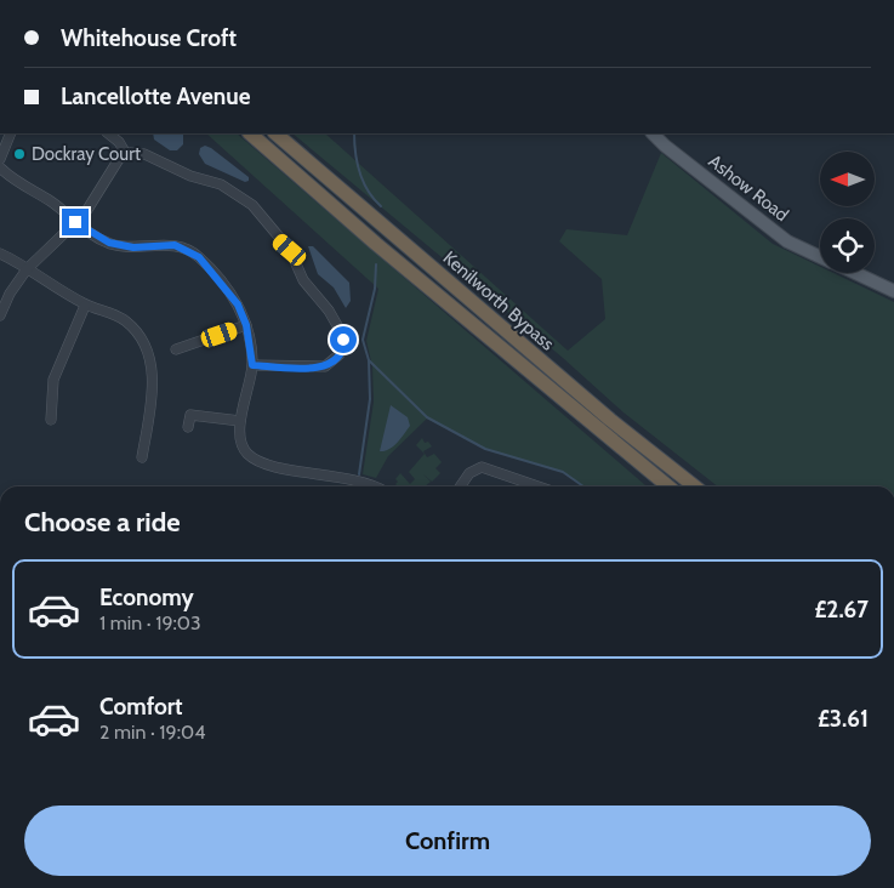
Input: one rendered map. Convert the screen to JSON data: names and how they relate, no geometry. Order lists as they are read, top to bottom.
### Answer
{
  "streets": {
    "highway": ["Kenilworth Bypass"],
    "main road": ["Ashow Road"]
  },
  "places": ["Dockray Court"],
  "north": "left",
  "page": {
    "banner": ["Whitehouse Croft", "Lancellotte Avenue"],
    "heading": "Choose a ride",
    "list": [
      {
        "name": "Economy",
        "note": "1 min · 19:03",
        "value": "£2.67"
      },
      {
        "name": "Comfort",
        "note": "2 min · 19:04",
        "value": "£3.61"
      }
    ],
    "buttons": "Confirm"
  }
}
